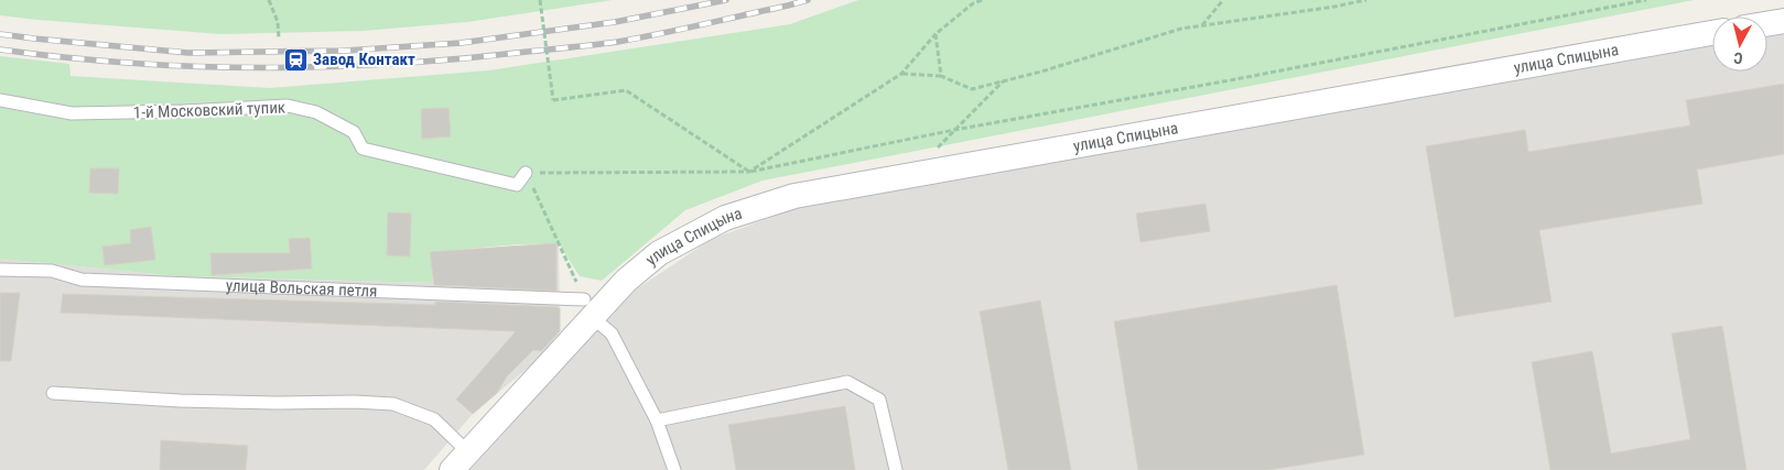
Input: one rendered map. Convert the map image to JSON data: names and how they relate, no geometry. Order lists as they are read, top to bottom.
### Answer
{
  "streets": {
    "street": ["улица Спицына"],
    "lane": ["1-й Московский тупик", "улица Вольская петля"]
  },
  "crossings": [
    ["улица Спицына", "улица Вольская петля"]
  ],
  "places": {
    "station": ["Завод Контакт"]
  },
  "north": "bottom"
}
